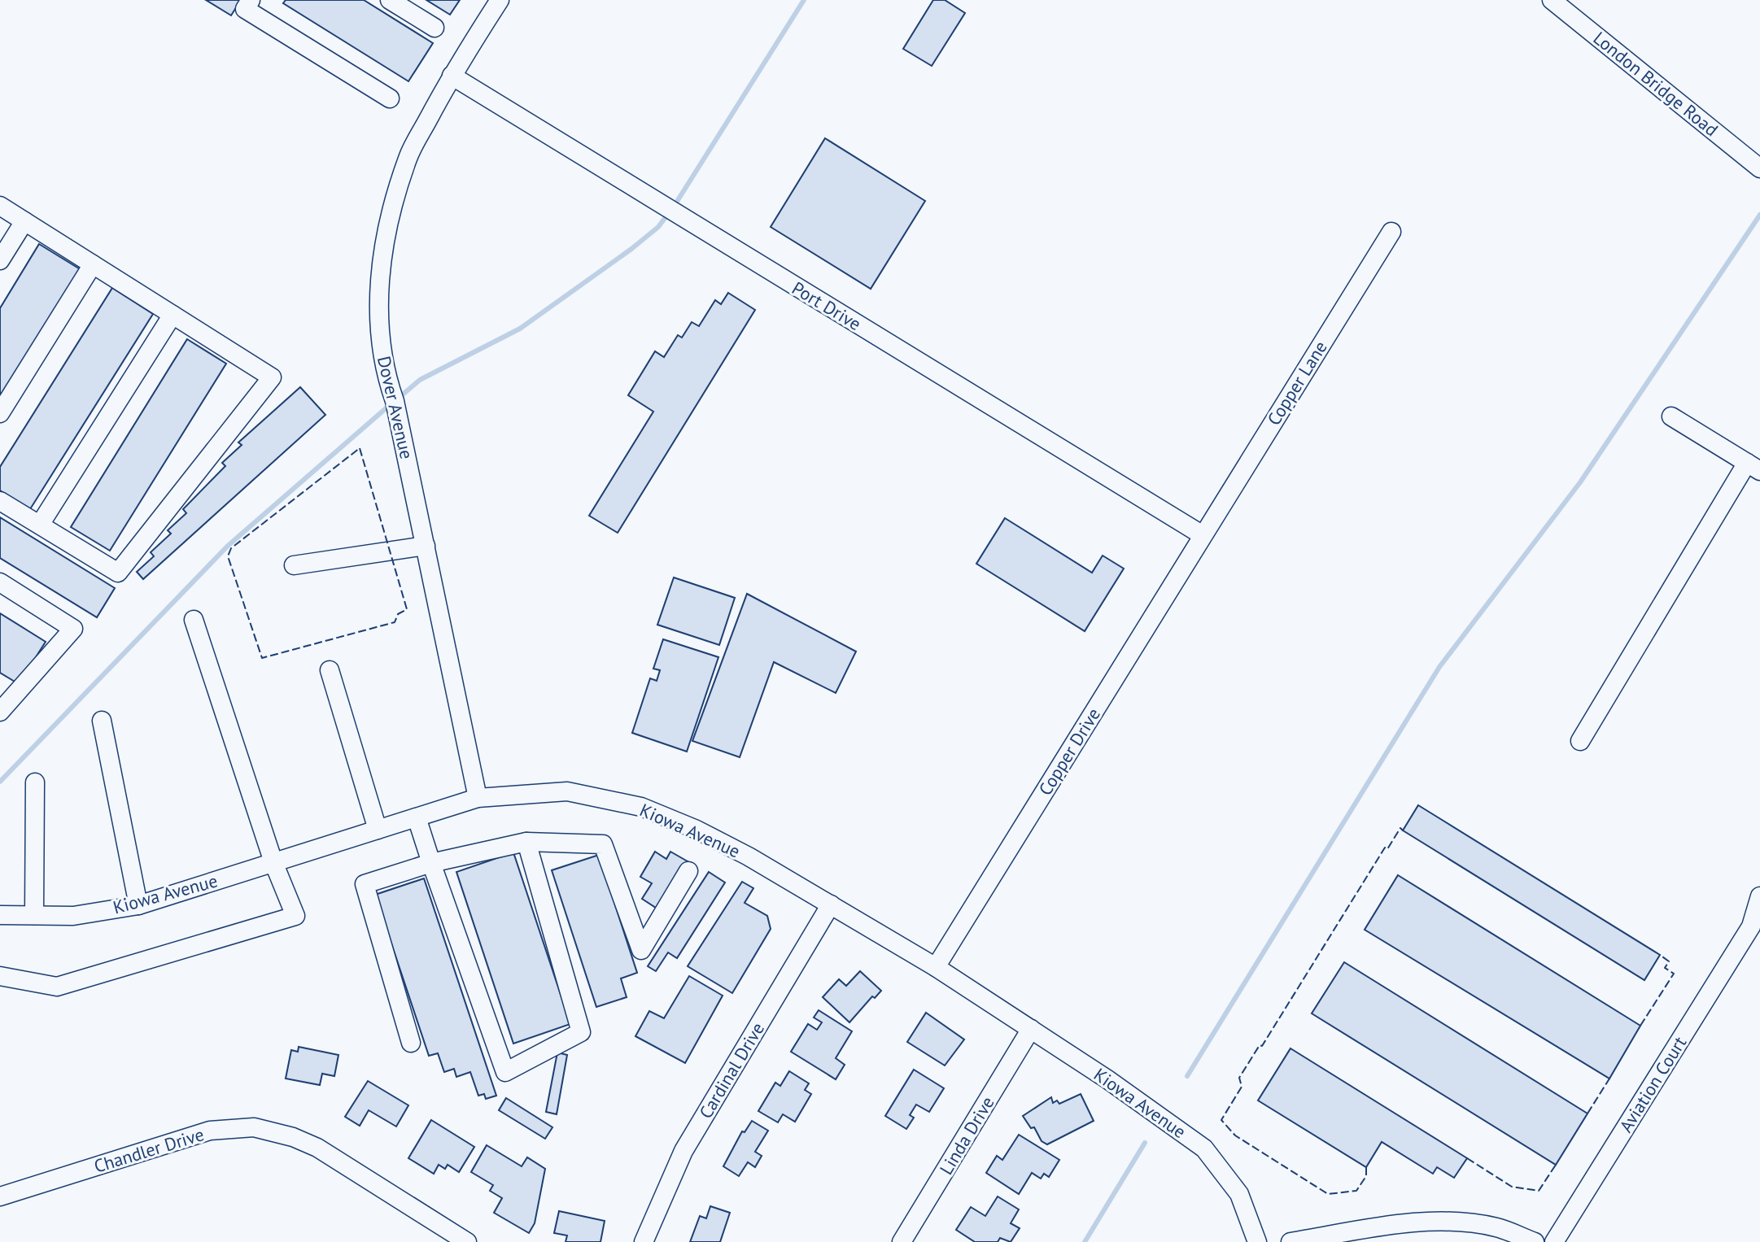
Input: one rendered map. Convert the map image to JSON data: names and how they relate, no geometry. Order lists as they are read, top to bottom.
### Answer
{
  "streets": {
    "street": [
      "London Bridge Road",
      "Port Drive",
      "Copper Lane",
      "Dover Avenue",
      "Copper Drive",
      "Kiowa Avenue",
      "Cardinal Drive",
      "Aviation Court",
      "Linda Drive",
      "Chandler Drive"
    ]
  },
  "crossings": [
    ["Port Drive", "Copper Lane"],
    ["Port Drive", "Dover Avenue"],
    ["Port Drive", "Copper Drive"],
    ["Copper Lane", "Copper Drive"],
    ["Dover Avenue", "Kiowa Avenue"],
    ["Copper Drive", "Kiowa Avenue"],
    ["Kiowa Avenue", "Cardinal Drive"],
    ["Kiowa Avenue", "Linda Drive"]
  ]
}
